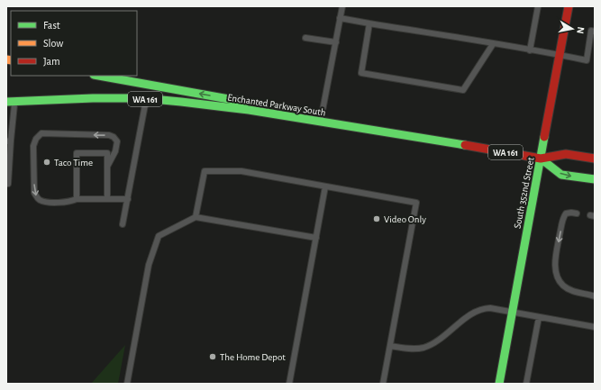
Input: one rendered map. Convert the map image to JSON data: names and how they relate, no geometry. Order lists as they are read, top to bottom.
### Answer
{
  "streets": {
    "main road": ["WA 161", "Enchanted Parkway South", "South 352nd Street"]
  },
  "crossings": [
    ["Enchanted Parkway South", "South 352nd Street"]
  ],
  "places": ["Taco Time", "Video Only", "The Home Depot"],
  "legend": ["Fast", "Slow", "Jam"],
  "north": "right"
}
